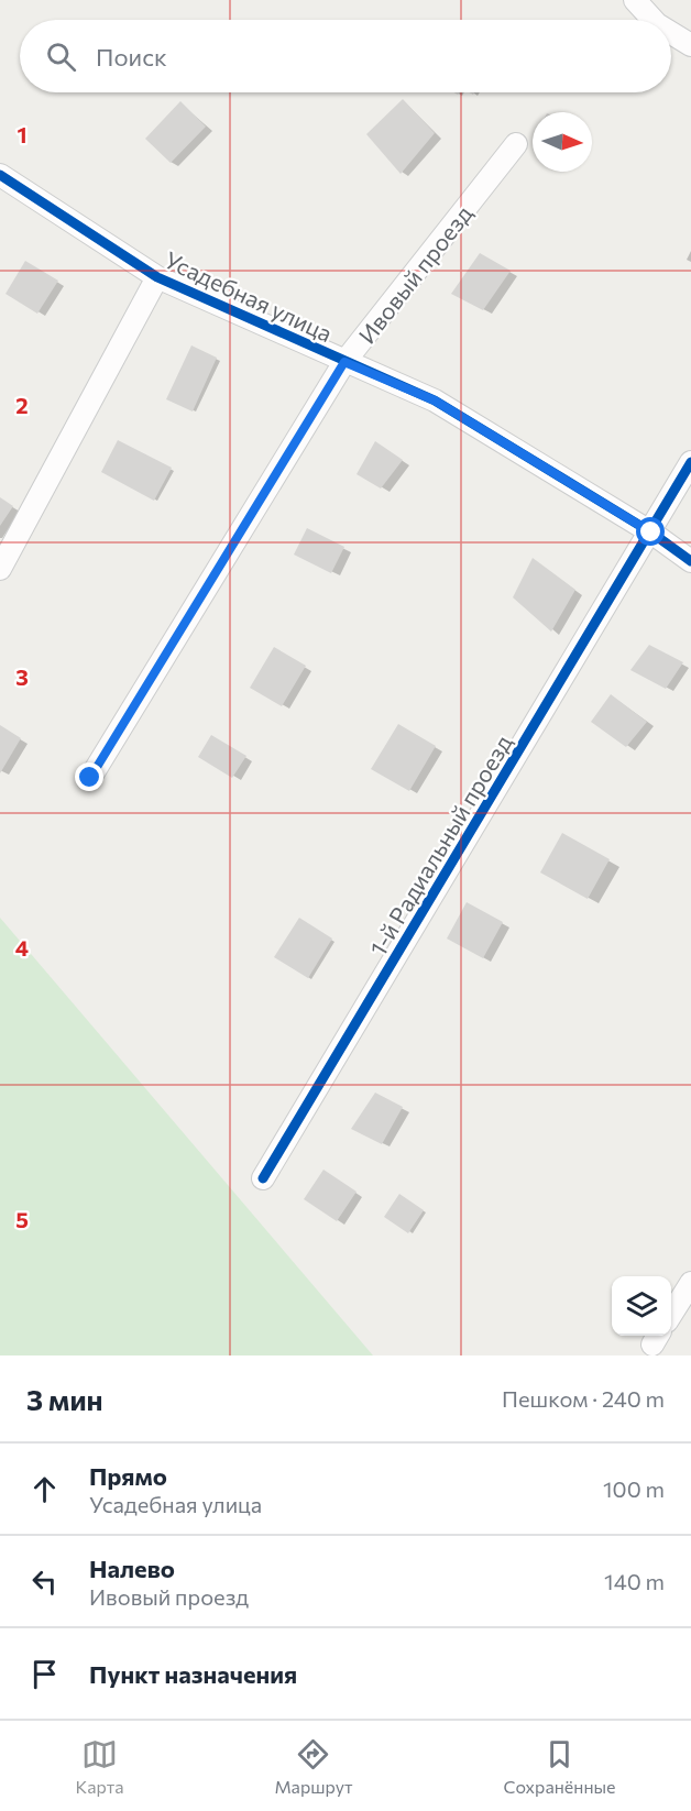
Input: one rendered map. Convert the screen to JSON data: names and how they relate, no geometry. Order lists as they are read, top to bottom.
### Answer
{
  "streets": {
    "street": ["Ивовый проезд", "Усадебная улица", "1-й Радиальный проезд"]
  },
  "crossings": [
    ["Ивовый проезд", "Усадебная улица"],
    ["Усадебная улица", "1-й Радиальный проезд"]
  ],
  "north": "right",
  "page": {
    "search": "Поиск",
    "heading": ["3 мин", "Пешком · 240 m"],
    "list": [
      ["Прямо", "Усадебная улица", "100 m"],
      ["Налево", "Ивовый проезд", "140 m"],
      "Пункт назначения"
    ],
    "nav": ["Карта", "Маршрут", "Сохранённые"]
  },
  "grid": {
    "rows": [
      "1",
      "2",
      "3",
      "4",
      "5"
    ]
  }
}
